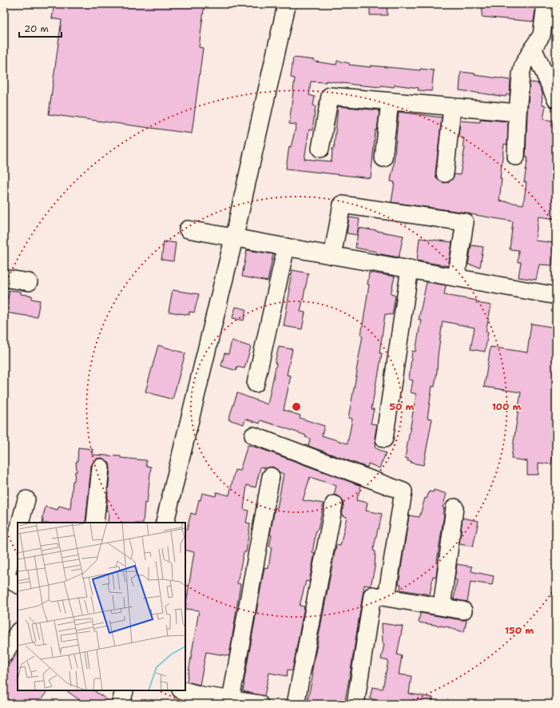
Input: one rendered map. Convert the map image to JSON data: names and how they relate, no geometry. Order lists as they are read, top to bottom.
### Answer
{
  "scale_bar": "20 m",
  "rings": ["50 m", "100 m", "150 m"]
}
